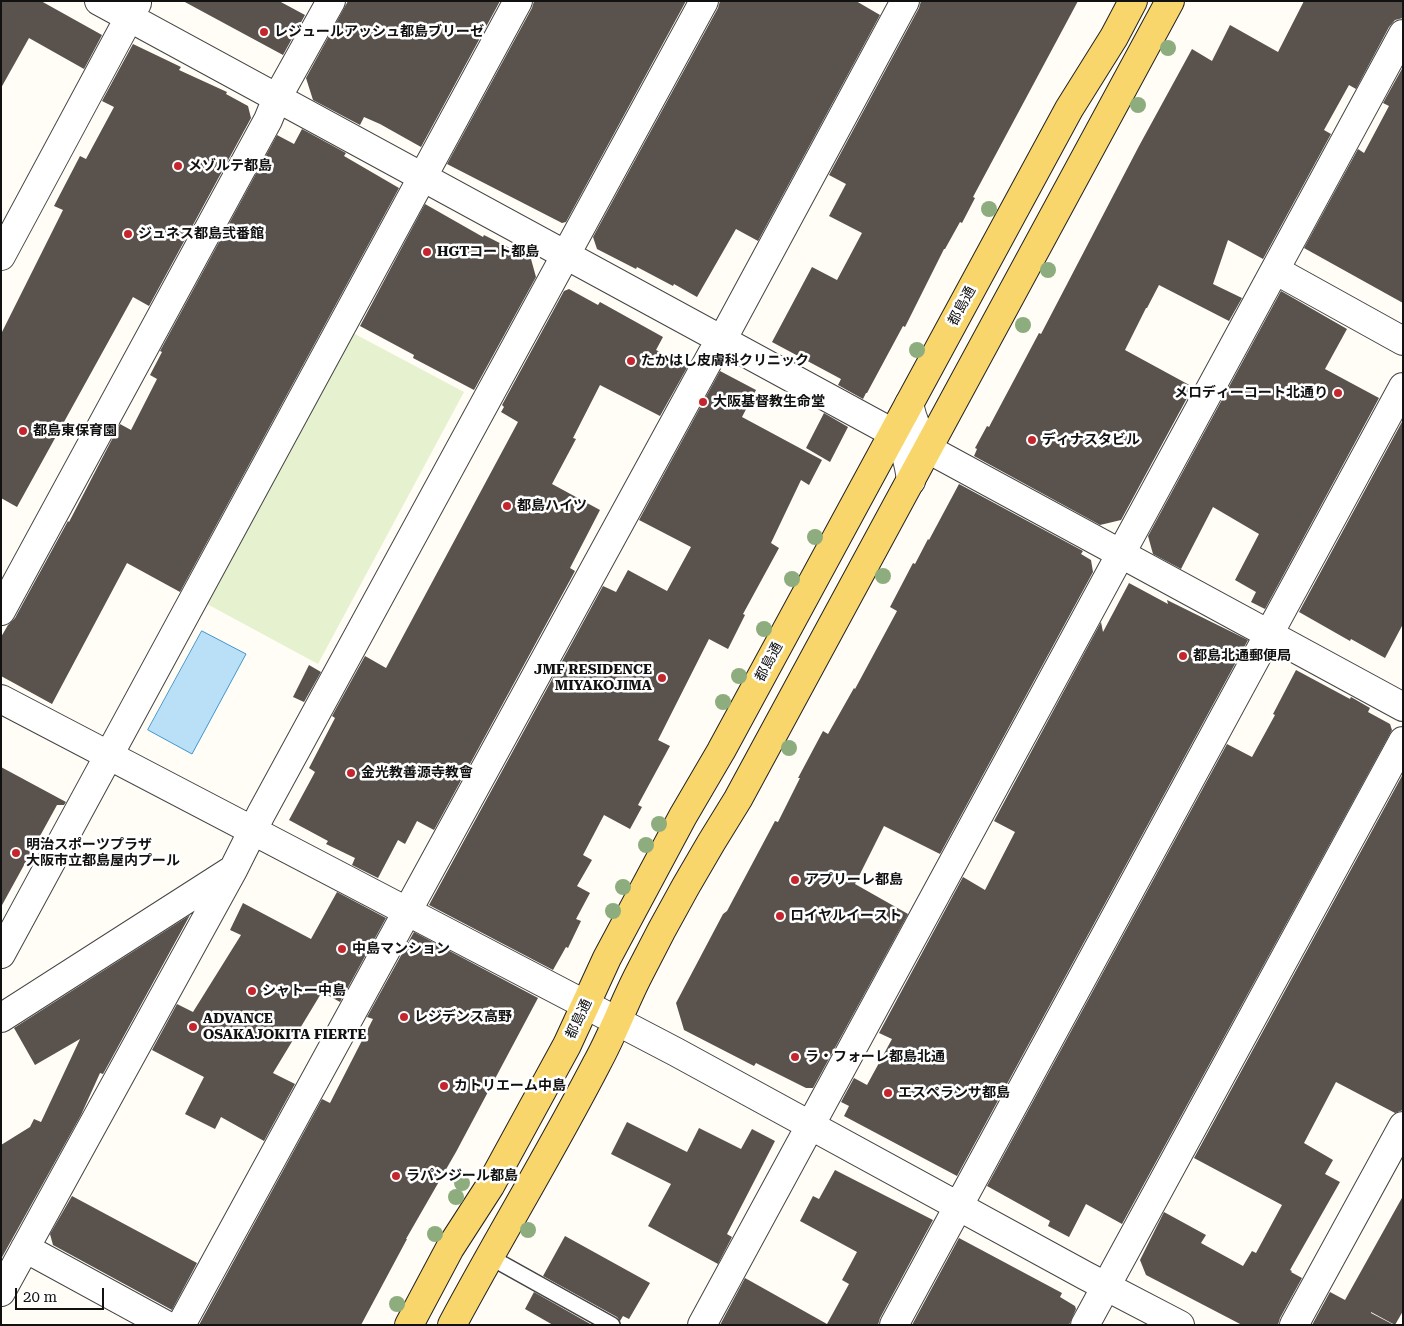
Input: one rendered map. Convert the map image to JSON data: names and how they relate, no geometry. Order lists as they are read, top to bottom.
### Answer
{
  "streets": {
    "main road": ["都島通"]
  },
  "places": [
    "レジュールアッシュ都島ブリーゼ",
    "メゾルテ都島",
    "ジュネス都島弐番館",
    "HGTコート都島",
    "たかはし皮膚科クリニック",
    "メロディーコート北通り",
    "大阪基督教生命堂",
    "都島東保育園",
    "ディナスタビル",
    "都島ハイツ",
    "都島北通郵便局",
    "JMF RESIDENCE MIYAKOJIMA",
    "金光教善源寺教會",
    "明治スポーツプラザ 大阪市立都島屋内プール",
    "アプリーレ都島",
    "ロイヤルイースト",
    "中島マンション",
    "シャトー中島",
    "レジデンス高野",
    "ADVANCE OSAKAJOKITA FIERTE",
    "ラ・フォーレ都島北通",
    "カトリエーム中島",
    "エスペランサ都島",
    "ラパンジール都島"
  ],
  "scale_bar": "20 m"
}
